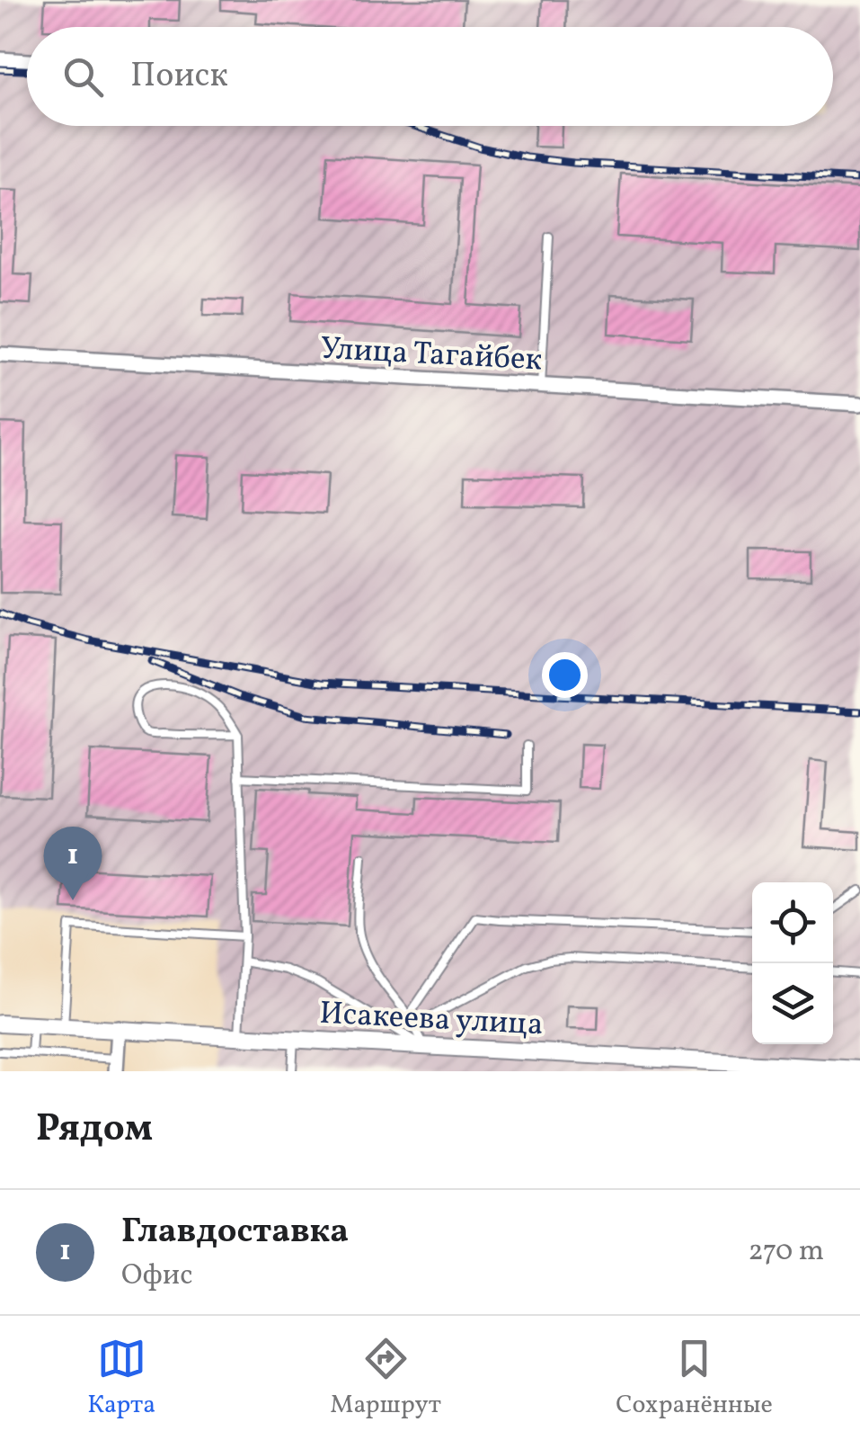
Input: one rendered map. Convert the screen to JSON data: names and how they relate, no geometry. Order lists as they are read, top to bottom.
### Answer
{
  "streets": {
    "street": ["Улица Тагайбек", "Исакеева улица"]
  },
  "page": {
    "search": "Поиск",
    "pins": "1",
    "heading": "Рядом",
    "list": [
      {
        "mark": "1",
        "name": "Главдоставка",
        "note": "Офис",
        "value": "270 m"
      }
    ],
    "nav": ["Карта", "Маршрут", "Сохранённые"]
  }
}
